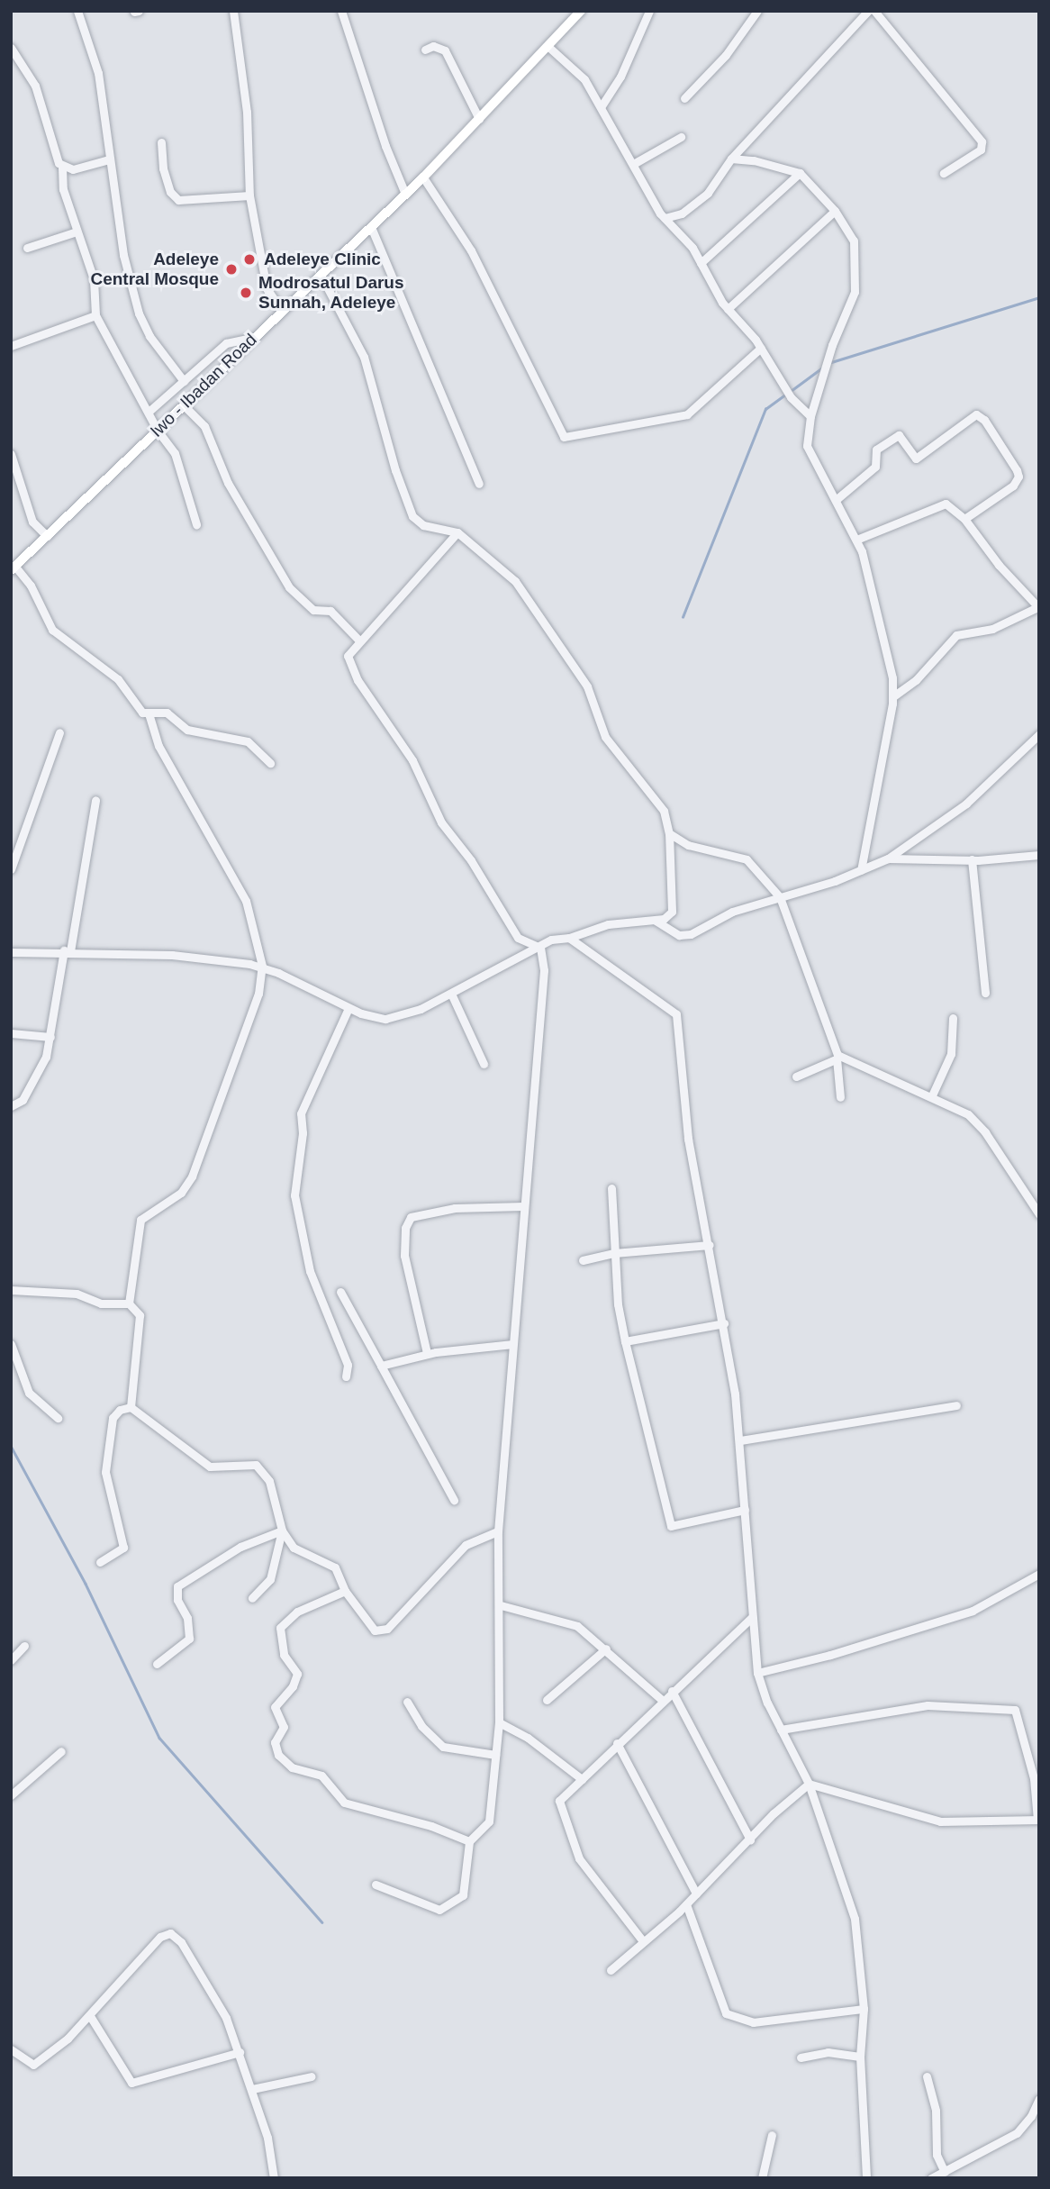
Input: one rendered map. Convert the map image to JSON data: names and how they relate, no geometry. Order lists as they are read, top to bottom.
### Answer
{
  "streets": {
    "main road": ["Iwo - Ibadan Road"]
  },
  "places": ["Adeleye Clinic", "Adeleye Central Mosque", "Modrosatul Darus Sunnah, Adeleye"]
}
